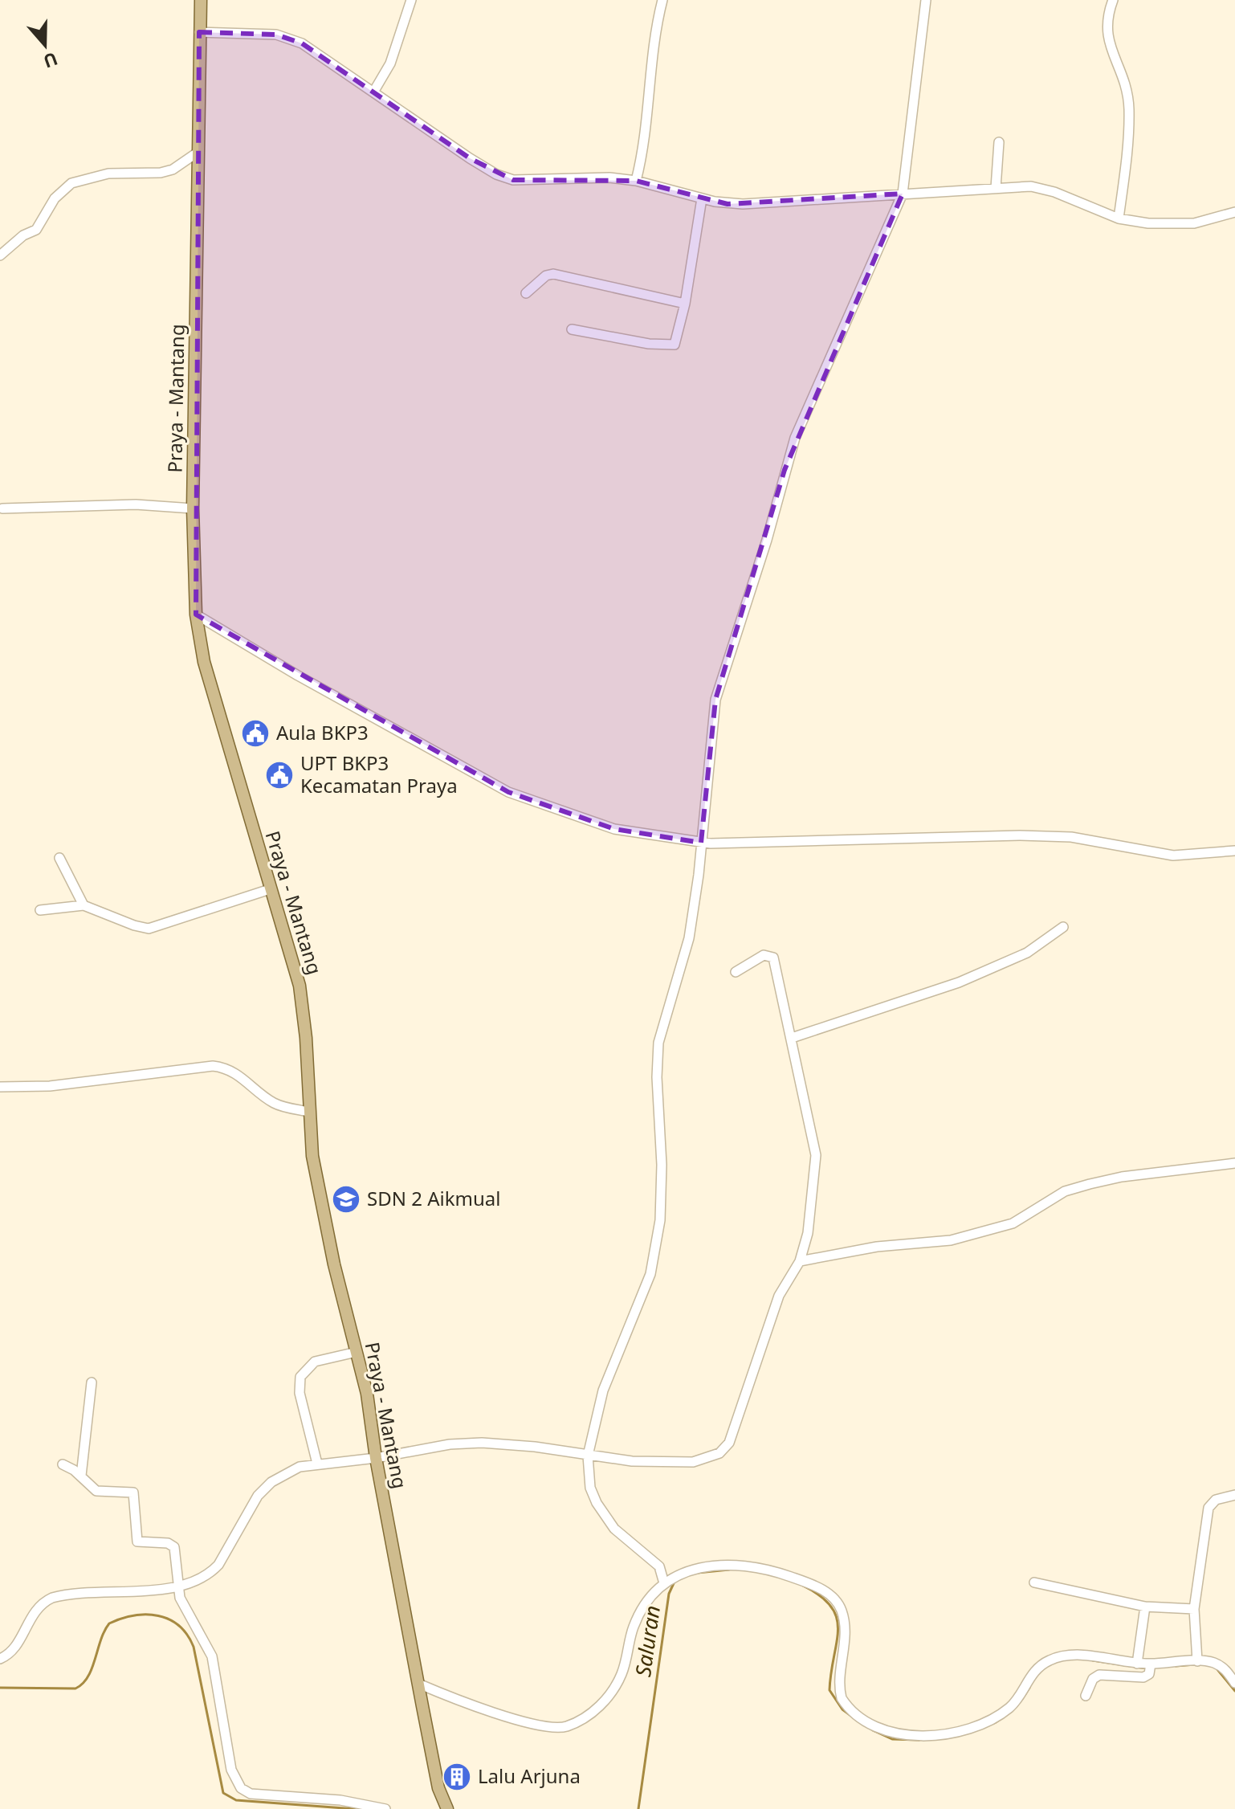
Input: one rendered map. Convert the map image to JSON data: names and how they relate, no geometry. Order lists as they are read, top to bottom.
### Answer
{
  "streets": {
    "main road": ["Praya - Mantang"]
  },
  "water": ["Saluran"],
  "places": {
    "public building": ["Aula BKP3", "UPT BKP3 Kecamatan Praya"],
    "school or university": ["SDN 2 Aikmual"],
    "building": ["Lalu Arjuna"]
  },
  "north": "bottom"
}
